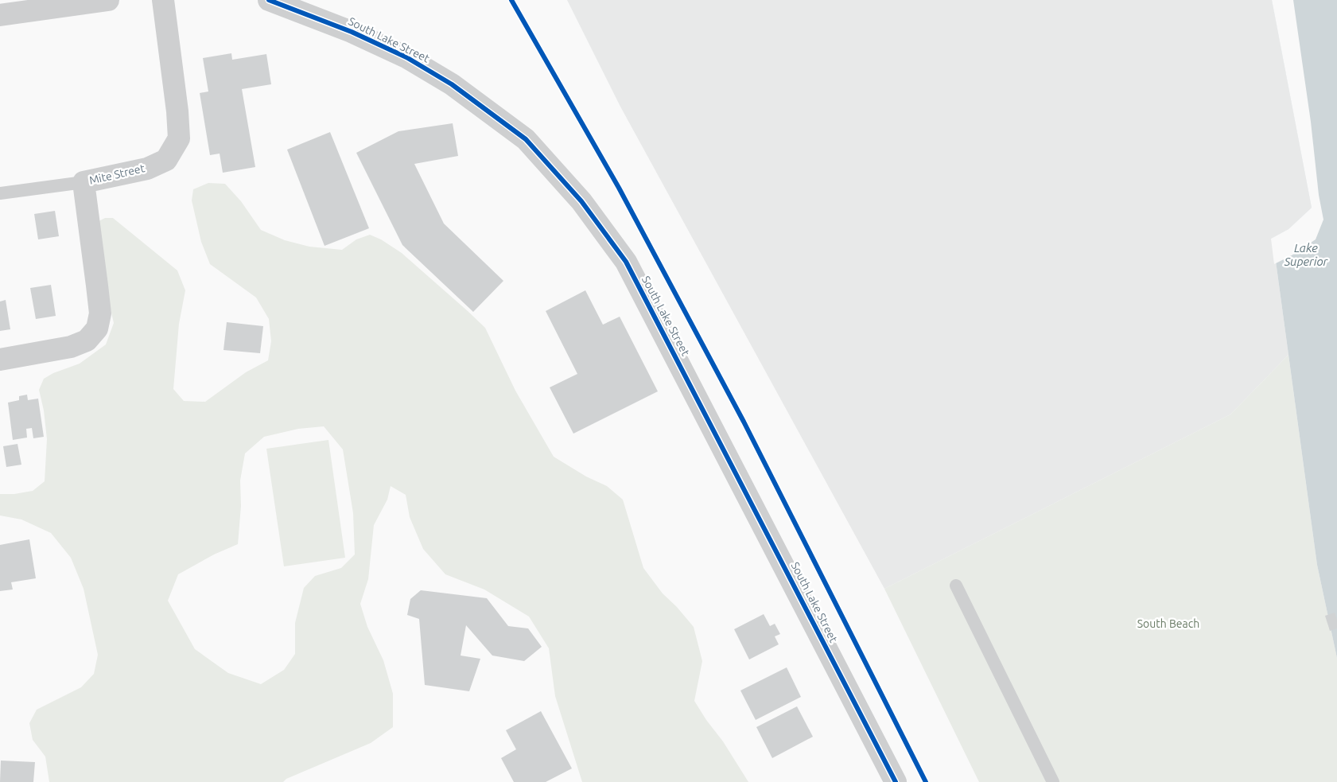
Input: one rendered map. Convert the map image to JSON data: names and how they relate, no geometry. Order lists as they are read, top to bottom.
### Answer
{
  "streets": {
    "street": ["South Lake Street", "Mite Street"]
  },
  "water": ["Lake Superior"],
  "parks": ["South Beach"]
}
